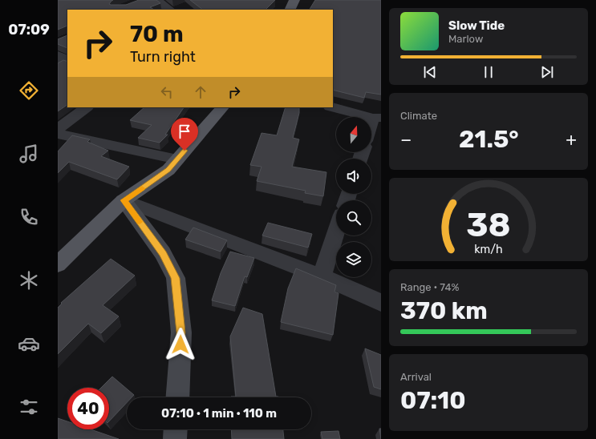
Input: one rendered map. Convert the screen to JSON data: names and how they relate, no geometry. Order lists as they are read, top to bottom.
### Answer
{
  "north": "top",
  "page": {
    "tabs": "07:09",
    "turn": ["70 m", "Turn right"],
    "song": ["Slow Tide", "Marlow"],
    "tile": [
      "Climate",
      ["Range · 74%", "370 km"],
      ["Arrival", "07:10"]
    ],
    "heat": ["−", "21.5°", "+"],
    "limit": "40",
    "trip": "07:10 · 1 min · 110 m",
    "gauge": ["38", "km/h"]
  }
}
